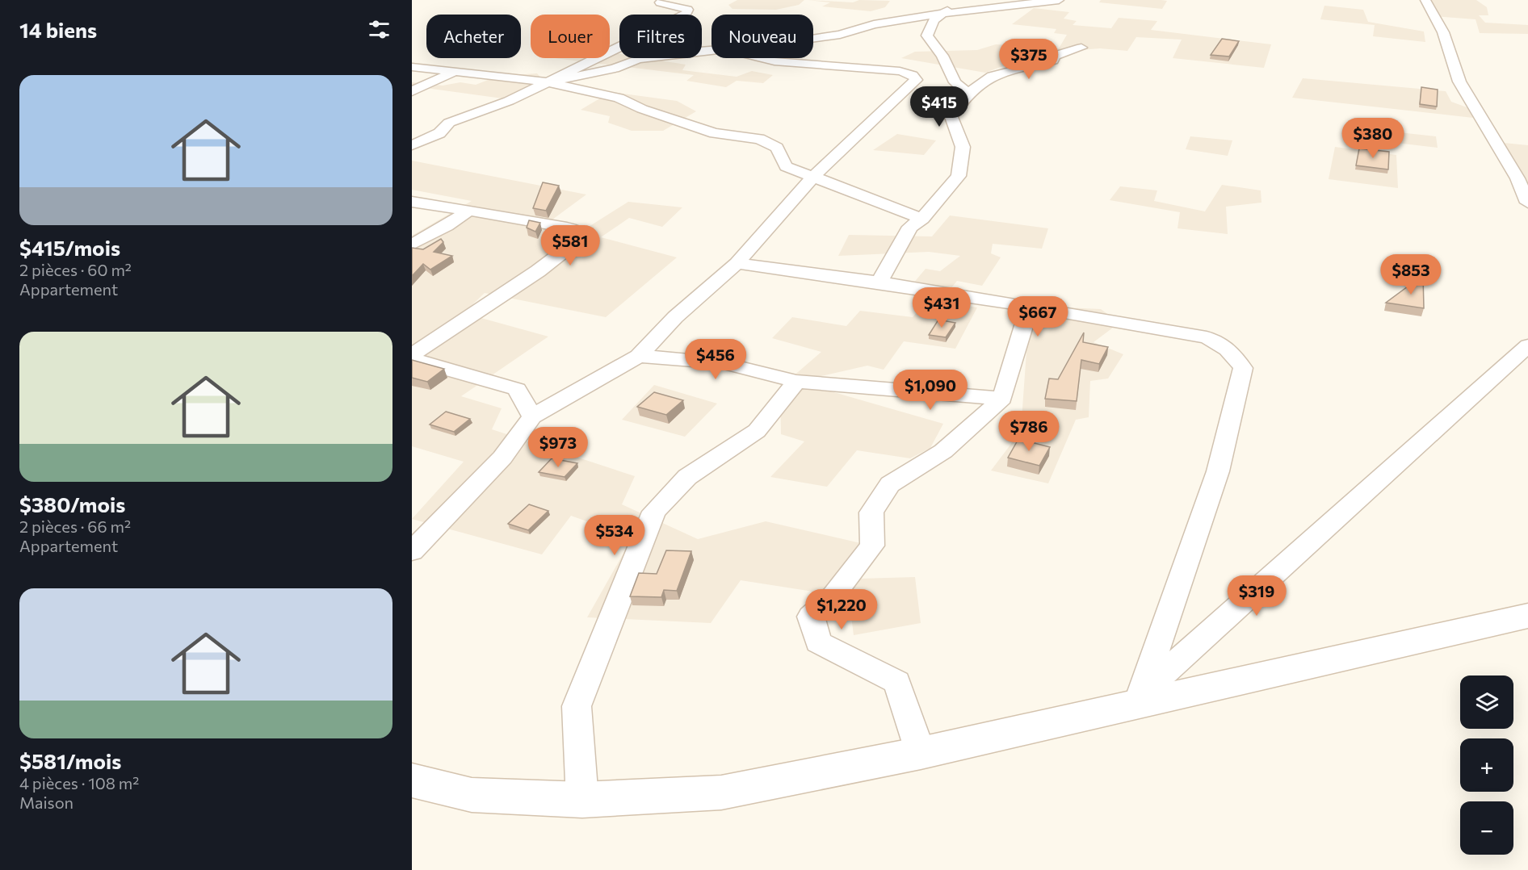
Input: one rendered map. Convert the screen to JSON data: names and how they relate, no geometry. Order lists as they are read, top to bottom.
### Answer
{
  "page": {
    "heading": "14 biens",
    "chip": [
      "Acheter",
      "Louer",
      "Filtres",
      "Nouveau"
    ],
    "price": [
      "$375",
      "$415",
      "$380",
      "$581",
      "$853",
      "$431",
      "$667",
      "$456",
      "$1,090",
      "$786",
      "$973",
      "$534",
      "$319",
      "$1,220"
    ],
    "list": [
      {
        "name": "$415/mois",
        "note": "2 pièces · 60 m² · Appartement"
      },
      {
        "name": "$380/mois",
        "note": "2 pièces · 66 m² · Appartement"
      },
      {
        "name": "$581/mois",
        "note": "4 pièces · 108 m² · Maison"
      }
    ],
    "map_buttons": ["+", "−"]
  }
}
